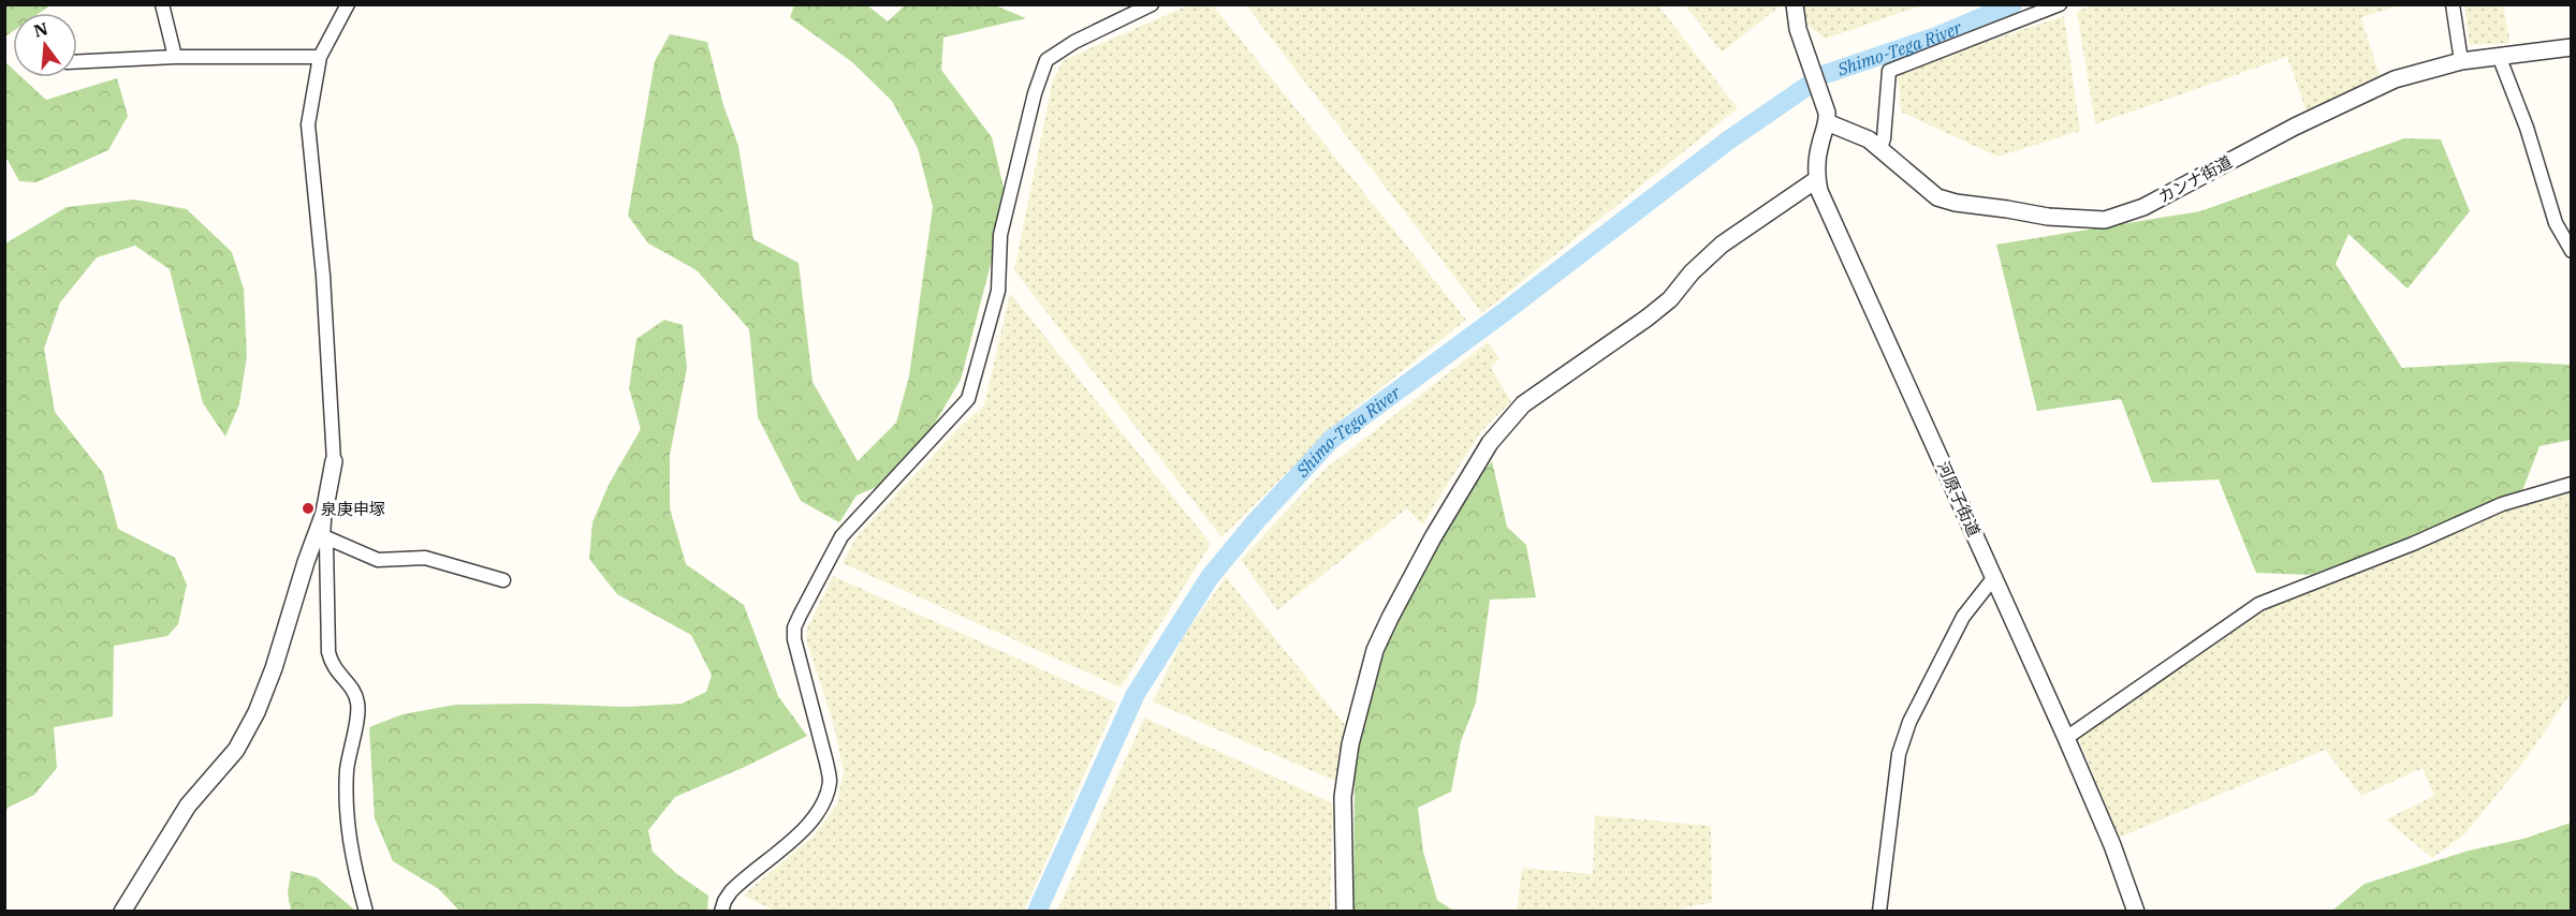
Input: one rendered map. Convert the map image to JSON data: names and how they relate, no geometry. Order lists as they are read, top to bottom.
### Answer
{
  "streets": {
    "street": ["カンナ街道", "河原子街道"]
  },
  "crossings": [
    ["カンナ街道", "河原子街道"]
  ],
  "water": ["Shimo-Tega River"],
  "places": ["泉庚申塚"],
  "north": "top"
}
